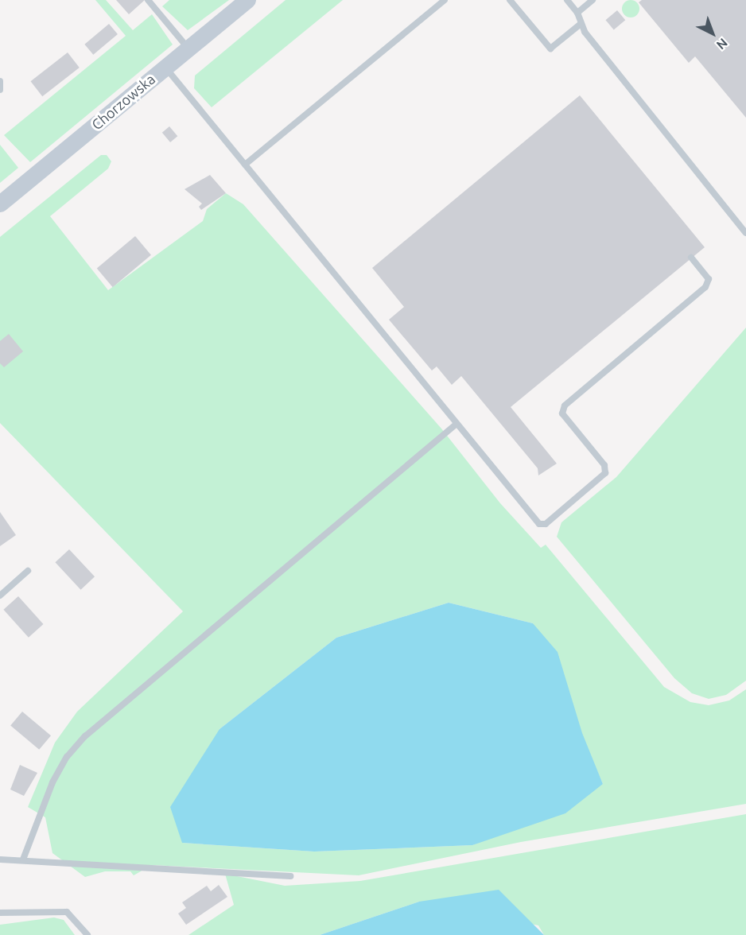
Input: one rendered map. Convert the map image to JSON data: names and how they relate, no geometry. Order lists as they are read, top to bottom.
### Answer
{
  "streets": {
    "street": ["Chorzowska"]
  },
  "north": "bottom right"
}
